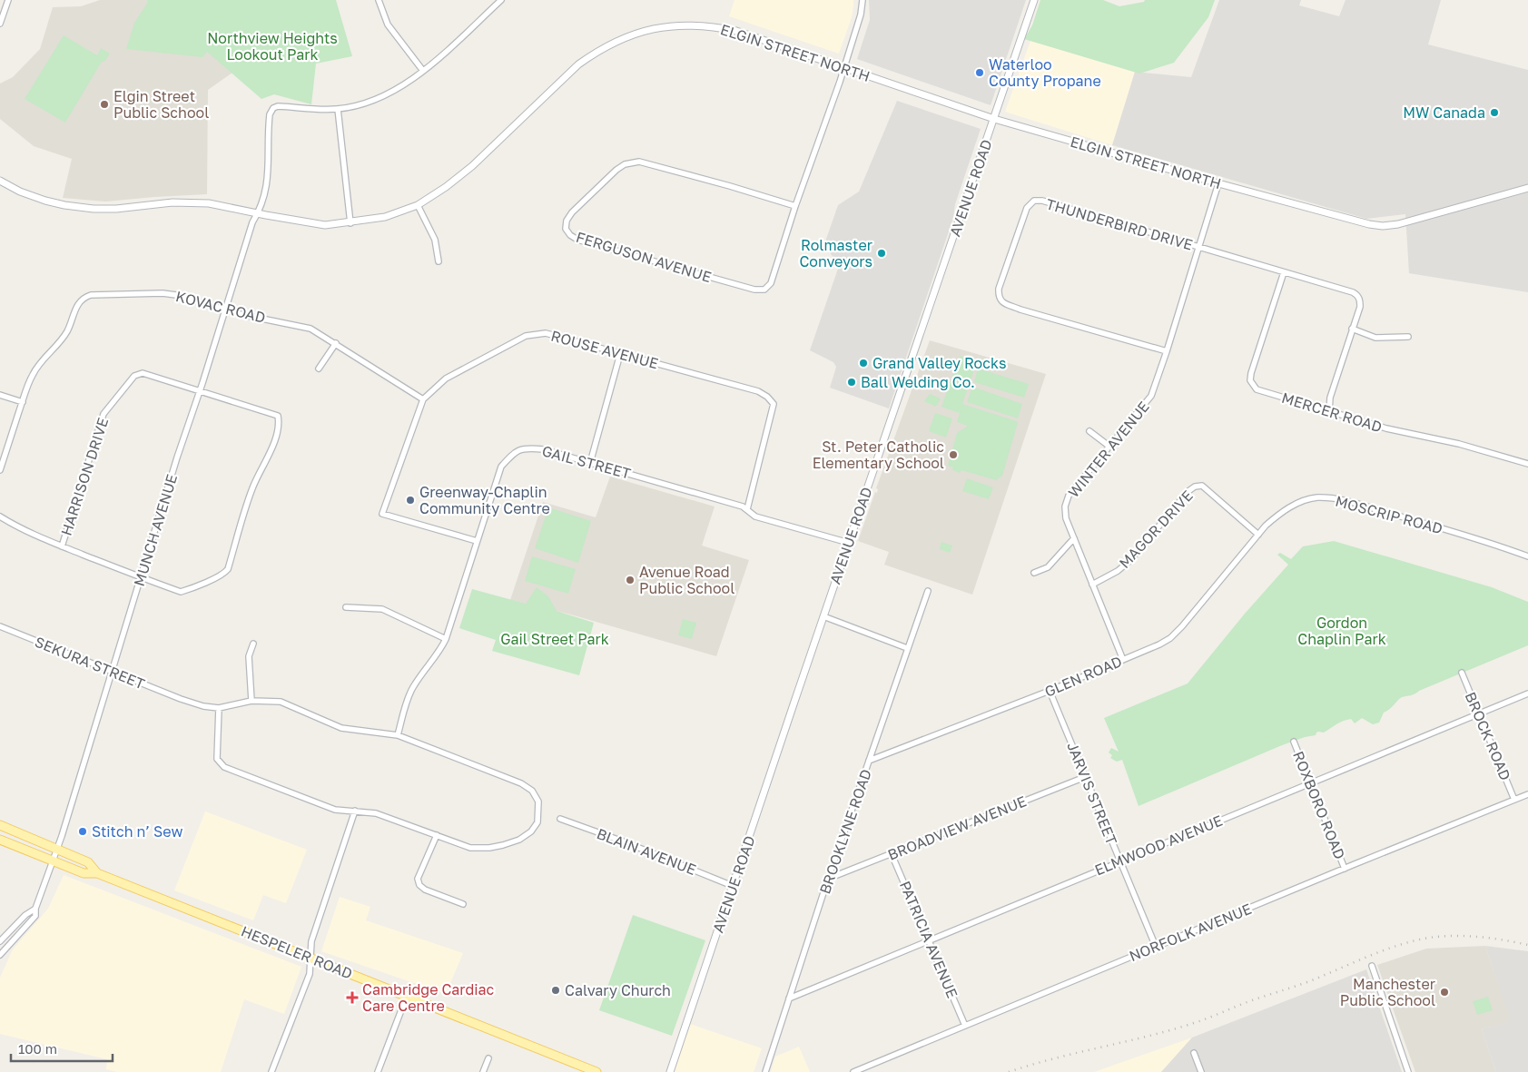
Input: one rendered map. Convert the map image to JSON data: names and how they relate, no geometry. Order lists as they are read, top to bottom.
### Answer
{
  "streets": {
    "main road": ["HESPELER ROAD"],
    "street": [
      "ELGIN STREET NORTH",
      "AVENUE ROAD",
      "THUNDERBIRD DRIVE",
      "FERGUSON AVENUE",
      "KOVAC ROAD",
      "ROUSE AVENUE",
      "MERCER ROAD",
      "WINTER AVENUE",
      "GAIL STREET",
      "HARRISON DRIVE",
      "MOSCRIP ROAD",
      "MAGOR DRIVE",
      "MUNCH AVENUE",
      "SEKURA STREET",
      "GLEN ROAD",
      "BROCK ROAD",
      "JARVIS STREET",
      "ROXBORO ROAD",
      "BROADVIEW AVENUE",
      "BROOKLYNE ROAD",
      "ELMWOOD AVENUE",
      "BLAIN AVENUE",
      "NORFOLK AVENUE",
      "PATRICIA AVENUE"
    ]
  },
  "crossings": [
    ["ELGIN STREET NORTH", "AVENUE ROAD"],
    ["ELGIN STREET NORTH", "FERGUSON AVENUE"],
    ["ELGIN STREET NORTH", "WINTER AVENUE"],
    ["ELGIN STREET NORTH", "MUNCH AVENUE"],
    ["AVENUE ROAD", "GAIL STREET"],
    ["AVENUE ROAD", "BLAIN AVENUE"],
    ["THUNDERBIRD DRIVE", "MERCER ROAD"],
    ["THUNDERBIRD DRIVE", "WINTER AVENUE"],
    ["KOVAC ROAD", "ROUSE AVENUE"],
    ["KOVAC ROAD", "MUNCH AVENUE"],
    ["ROUSE AVENUE", "GAIL STREET"],
    ["WINTER AVENUE", "MAGOR DRIVE"],
    ["WINTER AVENUE", "GLEN ROAD"],
    ["HARRISON DRIVE", "MUNCH AVENUE"],
    ["MOSCRIP ROAD", "MAGOR DRIVE"],
    ["MOSCRIP ROAD", "GLEN ROAD"],
    ["MAGOR DRIVE", "GLEN ROAD"],
    ["MUNCH AVENUE", "SEKURA STREET"],
    ["MUNCH AVENUE", "HESPELER ROAD"],
    ["GLEN ROAD", "JARVIS STREET"],
    ["GLEN ROAD", "BROOKLYNE ROAD"],
    ["BROCK ROAD", "ELMWOOD AVENUE"],
    ["BROCK ROAD", "NORFOLK AVENUE"],
    ["JARVIS STREET", "BROADVIEW AVENUE"],
    ["JARVIS STREET", "ELMWOOD AVENUE"],
    ["JARVIS STREET", "NORFOLK AVENUE"],
    ["ROXBORO ROAD", "ELMWOOD AVENUE"],
    ["ROXBORO ROAD", "NORFOLK AVENUE"],
    ["BROADVIEW AVENUE", "BROOKLYNE ROAD"],
    ["BROADVIEW AVENUE", "PATRICIA AVENUE"],
    ["BROOKLYNE ROAD", "ELMWOOD AVENUE"],
    ["ELMWOOD AVENUE", "PATRICIA AVENUE"],
    ["NORFOLK AVENUE", "PATRICIA AVENUE"]
  ],
  "parks": ["Northview Heights Lookout Park", "Gordon Chaplin Park", "Gail Street Park"],
  "places": {
    "other": [
      "Waterloo County Propane",
      "Elgin Street Public School",
      "MW Canada",
      "Rolmaster Conveyors",
      "Grand Valley Rocks",
      "Ball Welding Co.",
      "St. Peter Catholic Elementary School",
      "Greenway-Chaplin Community Centre",
      "Avenue Road Public School",
      "Stitch n’ Sew",
      "Calvary Church",
      "Manchester Public School"
    ],
    "health": ["Cambridge Cardiac Care Centre"]
  },
  "scale_bar": "100 m"
}
